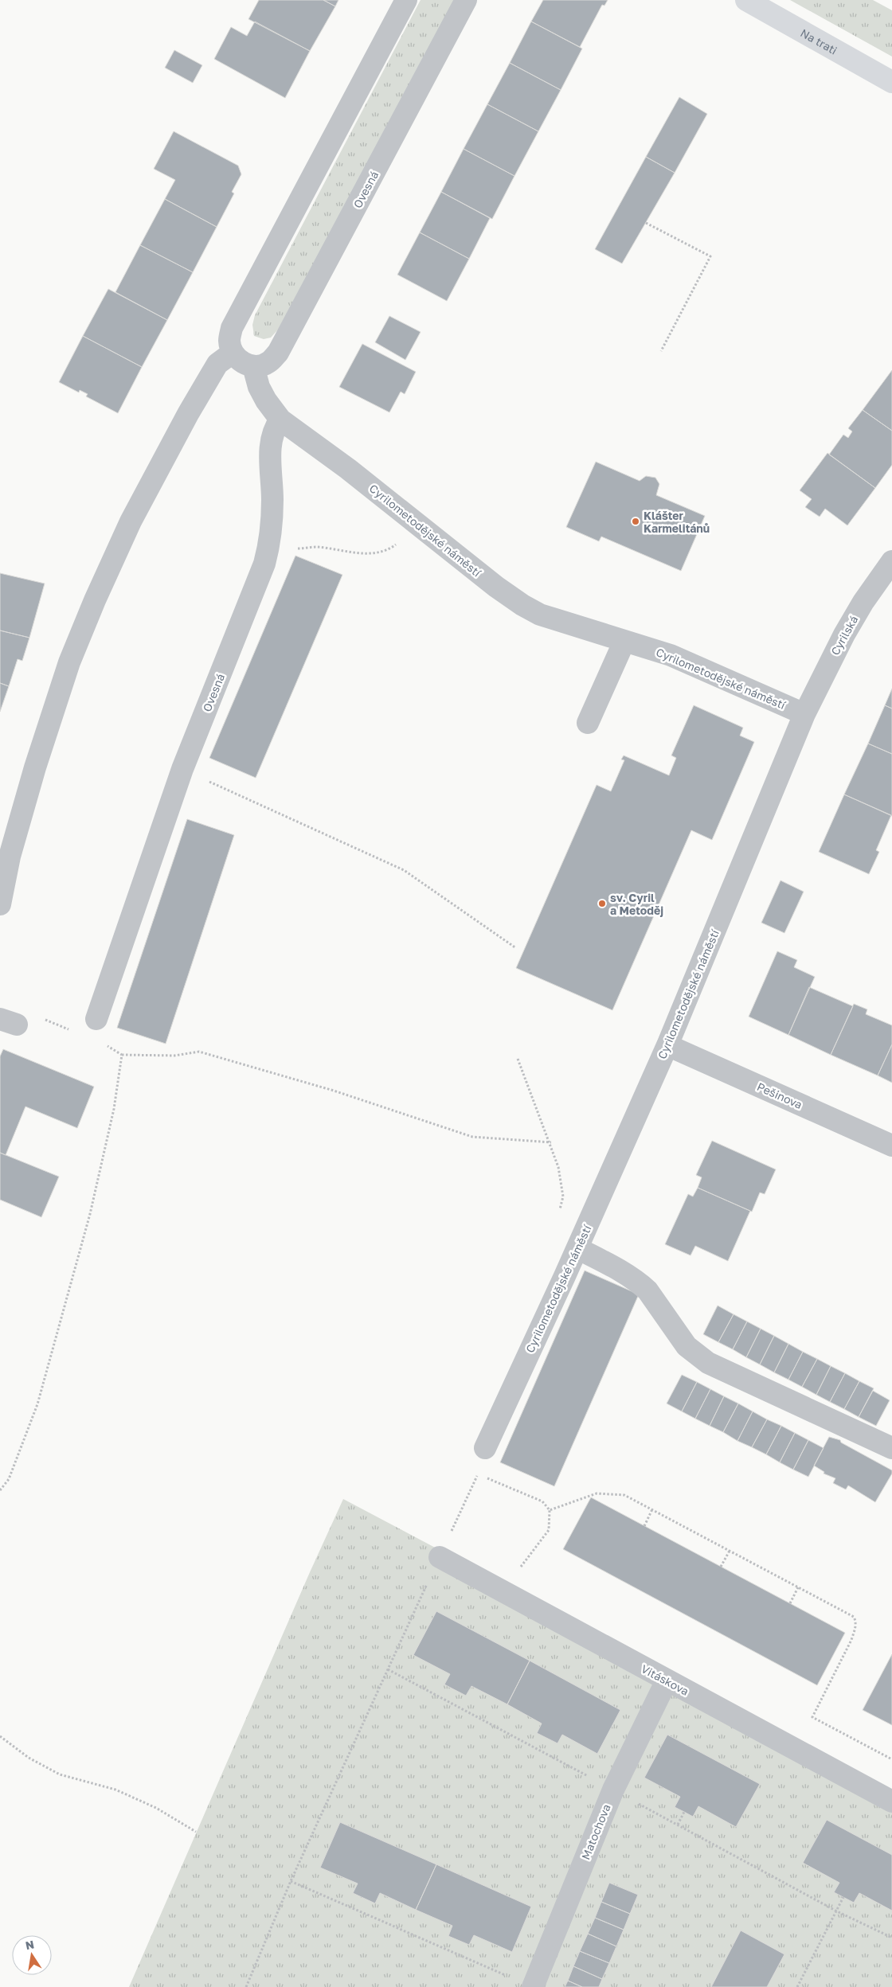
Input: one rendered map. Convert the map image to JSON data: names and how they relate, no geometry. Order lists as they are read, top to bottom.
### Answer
{
  "streets": {
    "main road": ["Na trati"],
    "street": [
      "Ovesná",
      "Cyrilometodějské náměstí",
      "Cyrilská",
      "Pešinova",
      "Vitáskova",
      "Matochova"
    ]
  },
  "crossings": [
    ["Ovesná", "Cyrilometodějské náměstí"],
    ["Cyrilometodějské náměstí", "Cyrilská"],
    ["Cyrilometodějské náměstí", "Pešinova"],
    ["Vitáskova", "Matochova"]
  ],
  "places": ["Klášter Karmelitánů", "sv. Cyril a Metoděj"],
  "north": "top"
}
